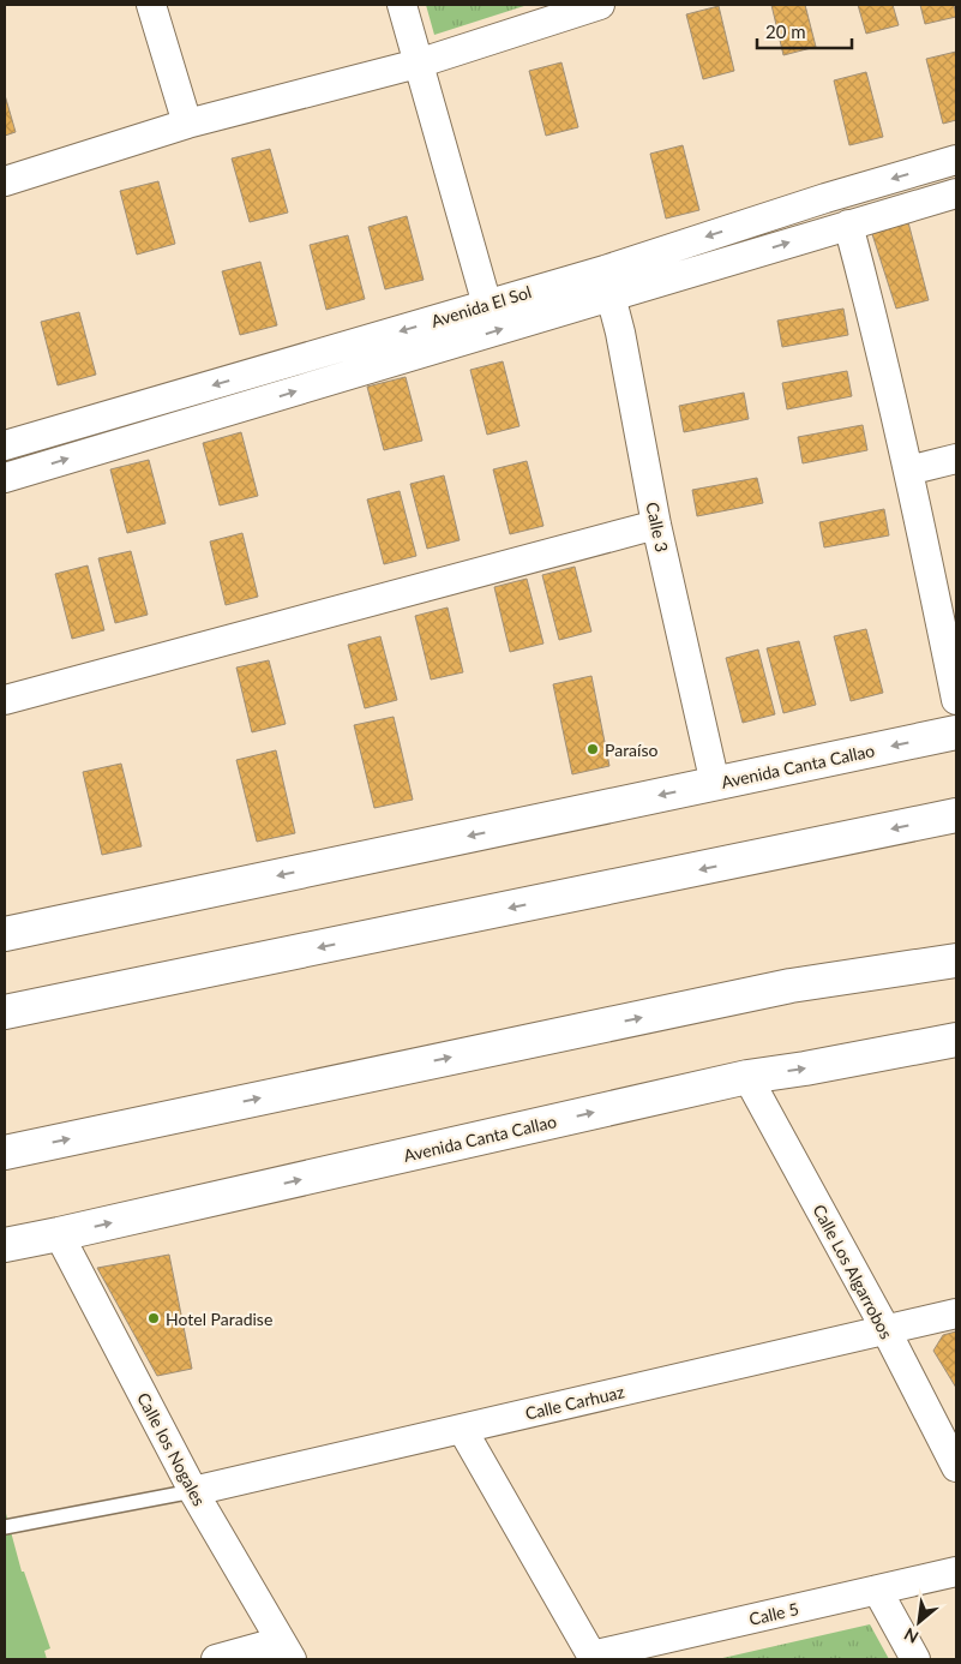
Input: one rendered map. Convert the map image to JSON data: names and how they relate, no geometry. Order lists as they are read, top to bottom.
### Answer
{
  "streets": {
    "main road": ["Avenida Canta Callao"],
    "street": [
      "Avenida El Sol",
      "Calle 3",
      "Calle Los Algarrobos",
      "Calle Carhuaz",
      "Calle los Nogales",
      "Calle 5"
    ]
  },
  "crossings": [
    ["Avenida El Sol", "Calle 3"],
    ["Calle 3", "Avenida Canta Callao"],
    ["Avenida Canta Callao", "Calle Los Algarrobos"],
    ["Avenida Canta Callao", "Calle los Nogales"],
    ["Calle Los Algarrobos", "Calle Carhuaz"],
    ["Calle Carhuaz", "Calle los Nogales"]
  ],
  "places": ["Paraíso", "Hotel Paradise"],
  "scale_bar": "20 m",
  "north": "bottom left"
}
